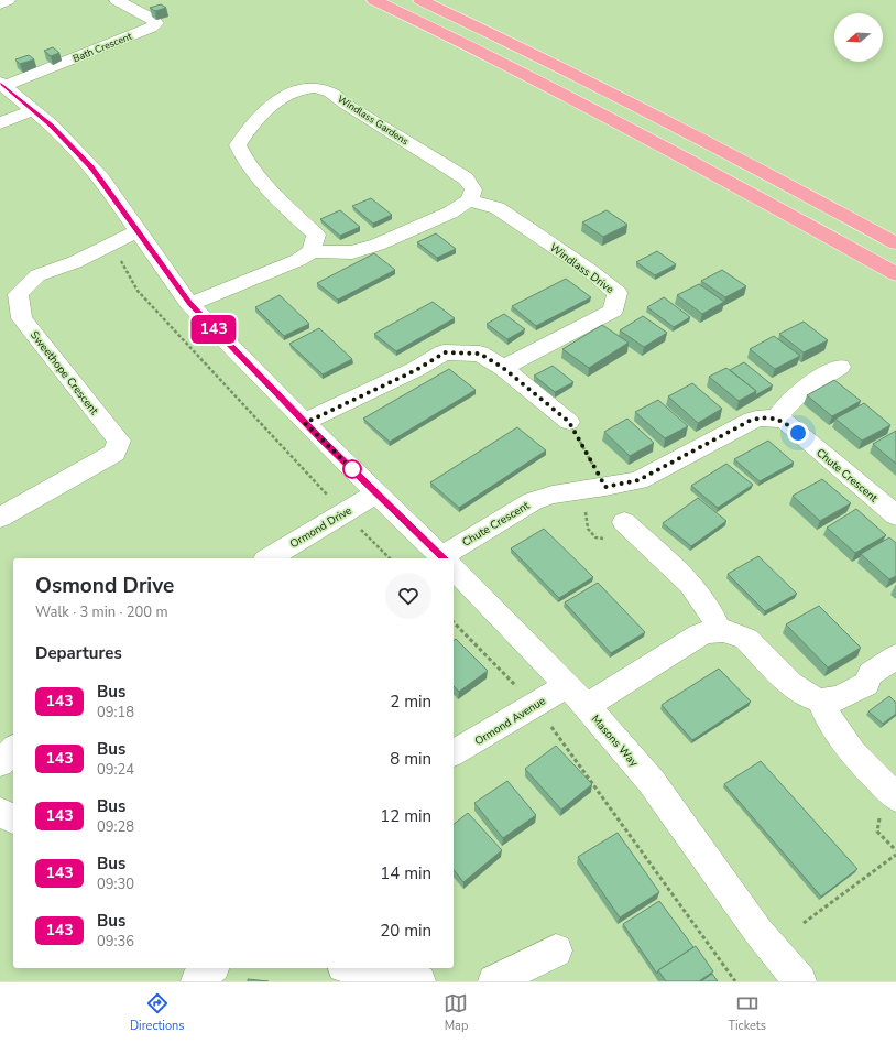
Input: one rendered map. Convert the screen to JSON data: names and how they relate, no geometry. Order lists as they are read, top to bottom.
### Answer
{
  "streets": {
    "street": [
      "Bath Crescent",
      "Windlass Gardens",
      "Windlass Drive",
      "Sweethope Crescent",
      "Chute Crescent",
      "Ormond Drive",
      "Ormond Avenue",
      "Masons Way"
    ]
  },
  "crossings": [
    ["Bath Crescent", "Masons Way"],
    ["Windlass Gardens", "Windlass Drive"],
    ["Sweethope Crescent", "Masons Way"],
    ["Ormond Drive", "Masons Way"],
    ["Ormond Avenue", "Masons Way"]
  ],
  "lines": ["bus line 143"],
  "north": "left",
  "page": {
    "on_map": "143",
    "heading": [
      ["Osmond Drive", "Walk · 3 min · 200 m"],
      "Departures"
    ],
    "list": [
      {
        "mark": "143",
        "name": "Bus",
        "note": "09:18",
        "value": "2 min"
      },
      {
        "mark": "143",
        "name": "Bus",
        "note": "09:24",
        "value": "8 min"
      },
      {
        "mark": "143",
        "name": "Bus",
        "note": "09:28",
        "value": "12 min"
      },
      {
        "mark": "143",
        "name": "Bus",
        "note": "09:30",
        "value": "14 min"
      },
      {
        "mark": "143",
        "name": "Bus",
        "note": "09:36",
        "value": "20 min"
      }
    ],
    "tabs": ["Directions", "Map", "Tickets"]
  }
}
